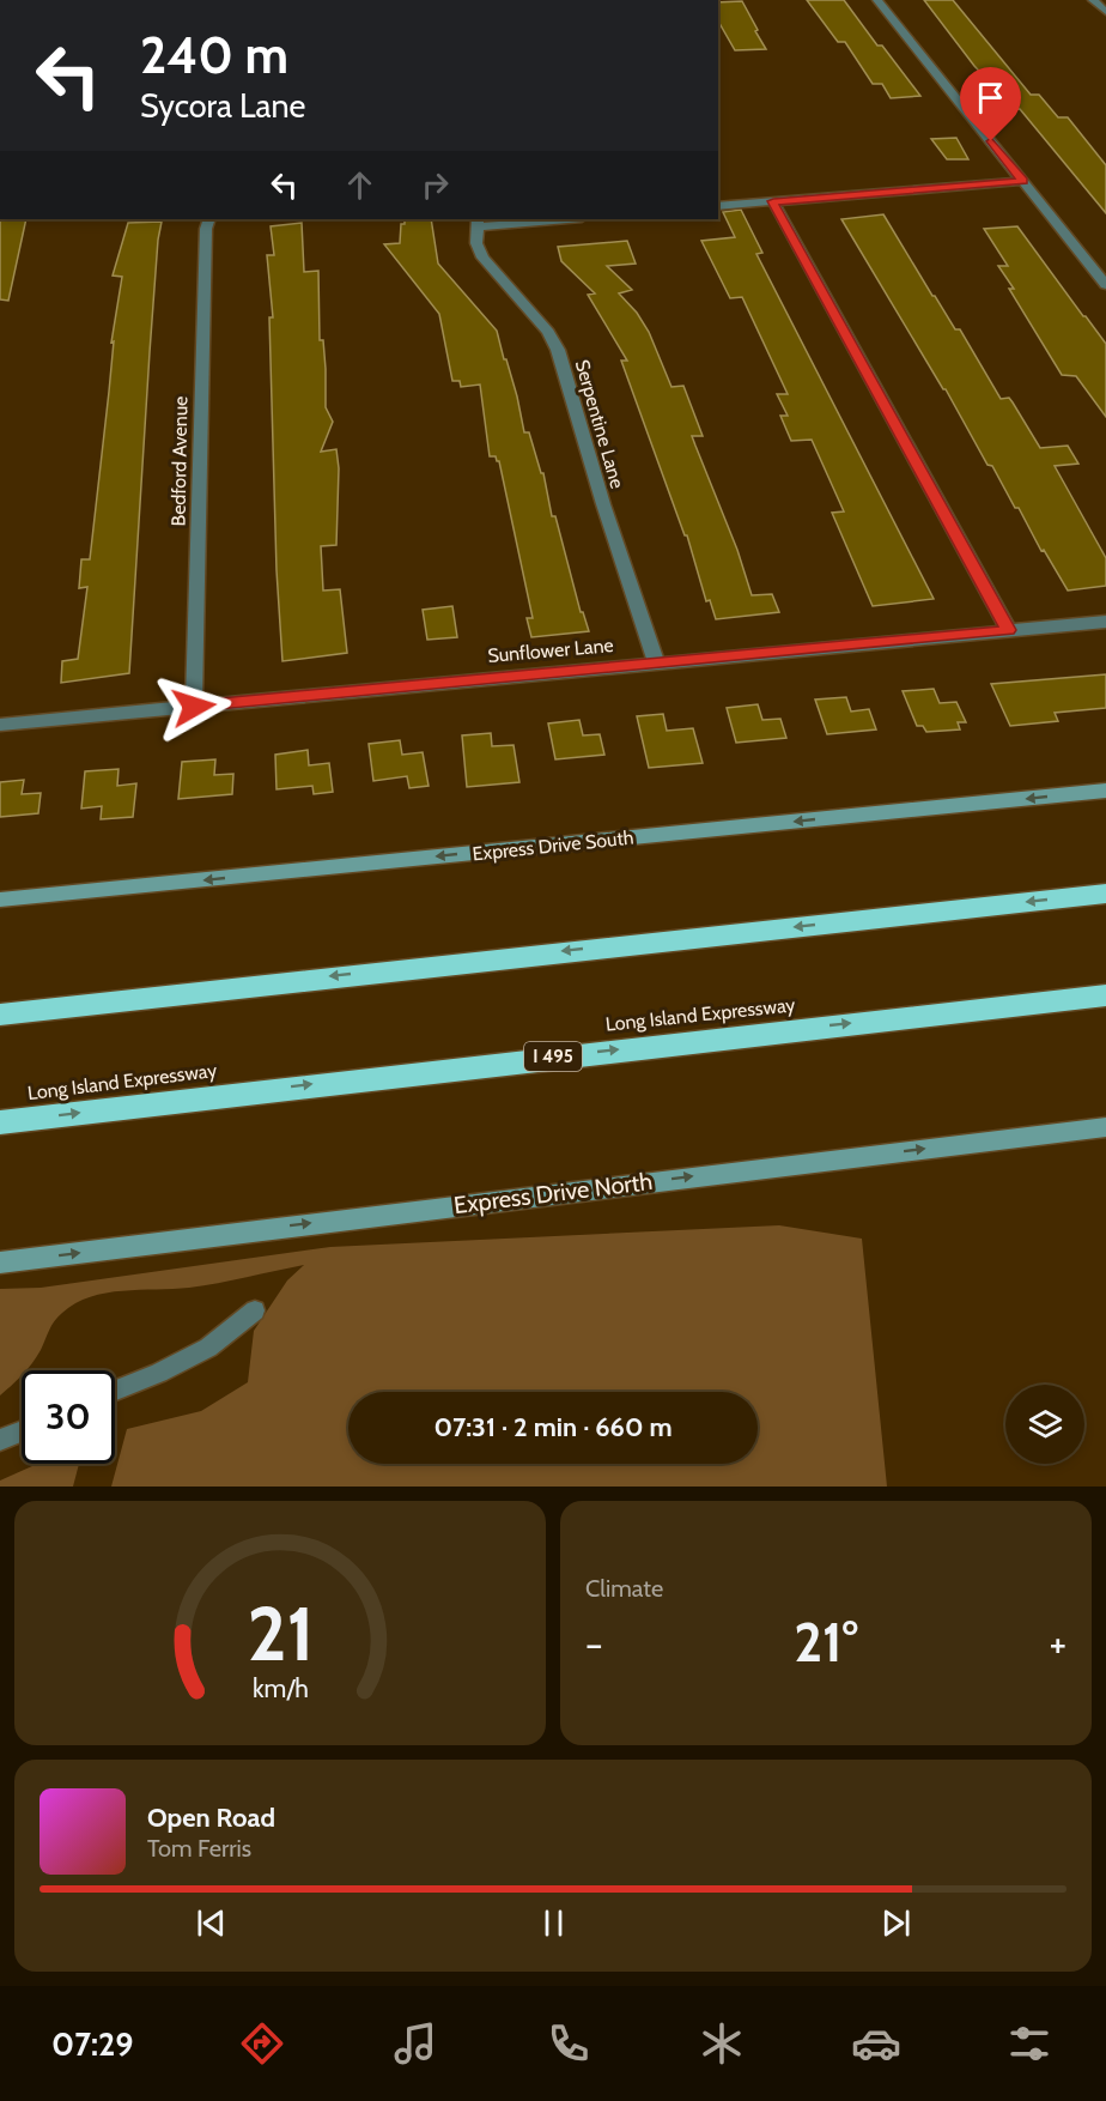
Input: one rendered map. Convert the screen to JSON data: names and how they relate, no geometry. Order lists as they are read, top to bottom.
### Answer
{
  "streets": {
    "highway": ["Long Island Expressway", "I 495"],
    "main road": ["Express Drive South", "Express Drive North"],
    "street": ["Serpentine Lane", "Bedford Avenue", "Sunflower Lane"]
  },
  "crossings": [
    ["Serpentine Lane", "Sunflower Lane"],
    ["Bedford Avenue", "Sunflower Lane"]
  ],
  "one_way": ["Express Drive South", "Express Drive North"],
  "page": {
    "turn": ["240 m", "Sycora Lane"],
    "limit": "30",
    "trip": "07:31 · 2 min · 660 m",
    "tile": "Climate",
    "heat": ["−", "21°", "+"],
    "song": ["Open Road", "Tom Ferris"],
    "tabs": "07:29",
    "gauge": ["21", "km/h"]
  }
}
